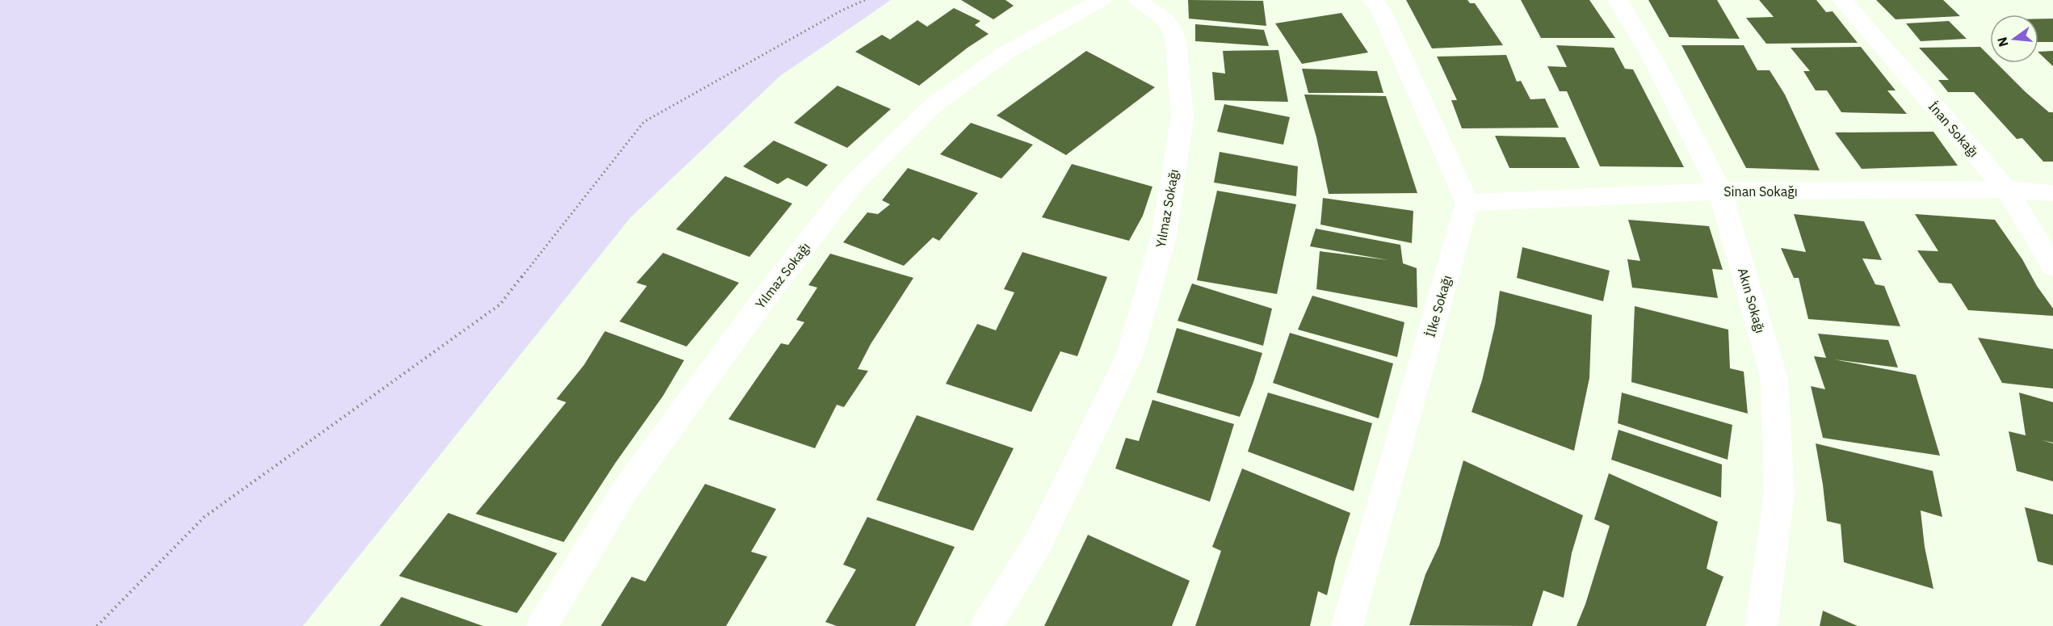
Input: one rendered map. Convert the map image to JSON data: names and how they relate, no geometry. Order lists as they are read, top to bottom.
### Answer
{
  "streets": {
    "street": [
      "İnan Sokağı",
      "Sinan Sokağı",
      "Yılmaz Sokağı",
      "Akın Sokağı",
      "İlke Sokağı"
    ]
  },
  "crossings": [
    ["İnan Sokağı", "Sinan Sokağı"],
    ["Sinan Sokağı", "Akın Sokağı"],
    ["Sinan Sokağı", "İlke Sokağı"]
  ],
  "north": "left"
}
